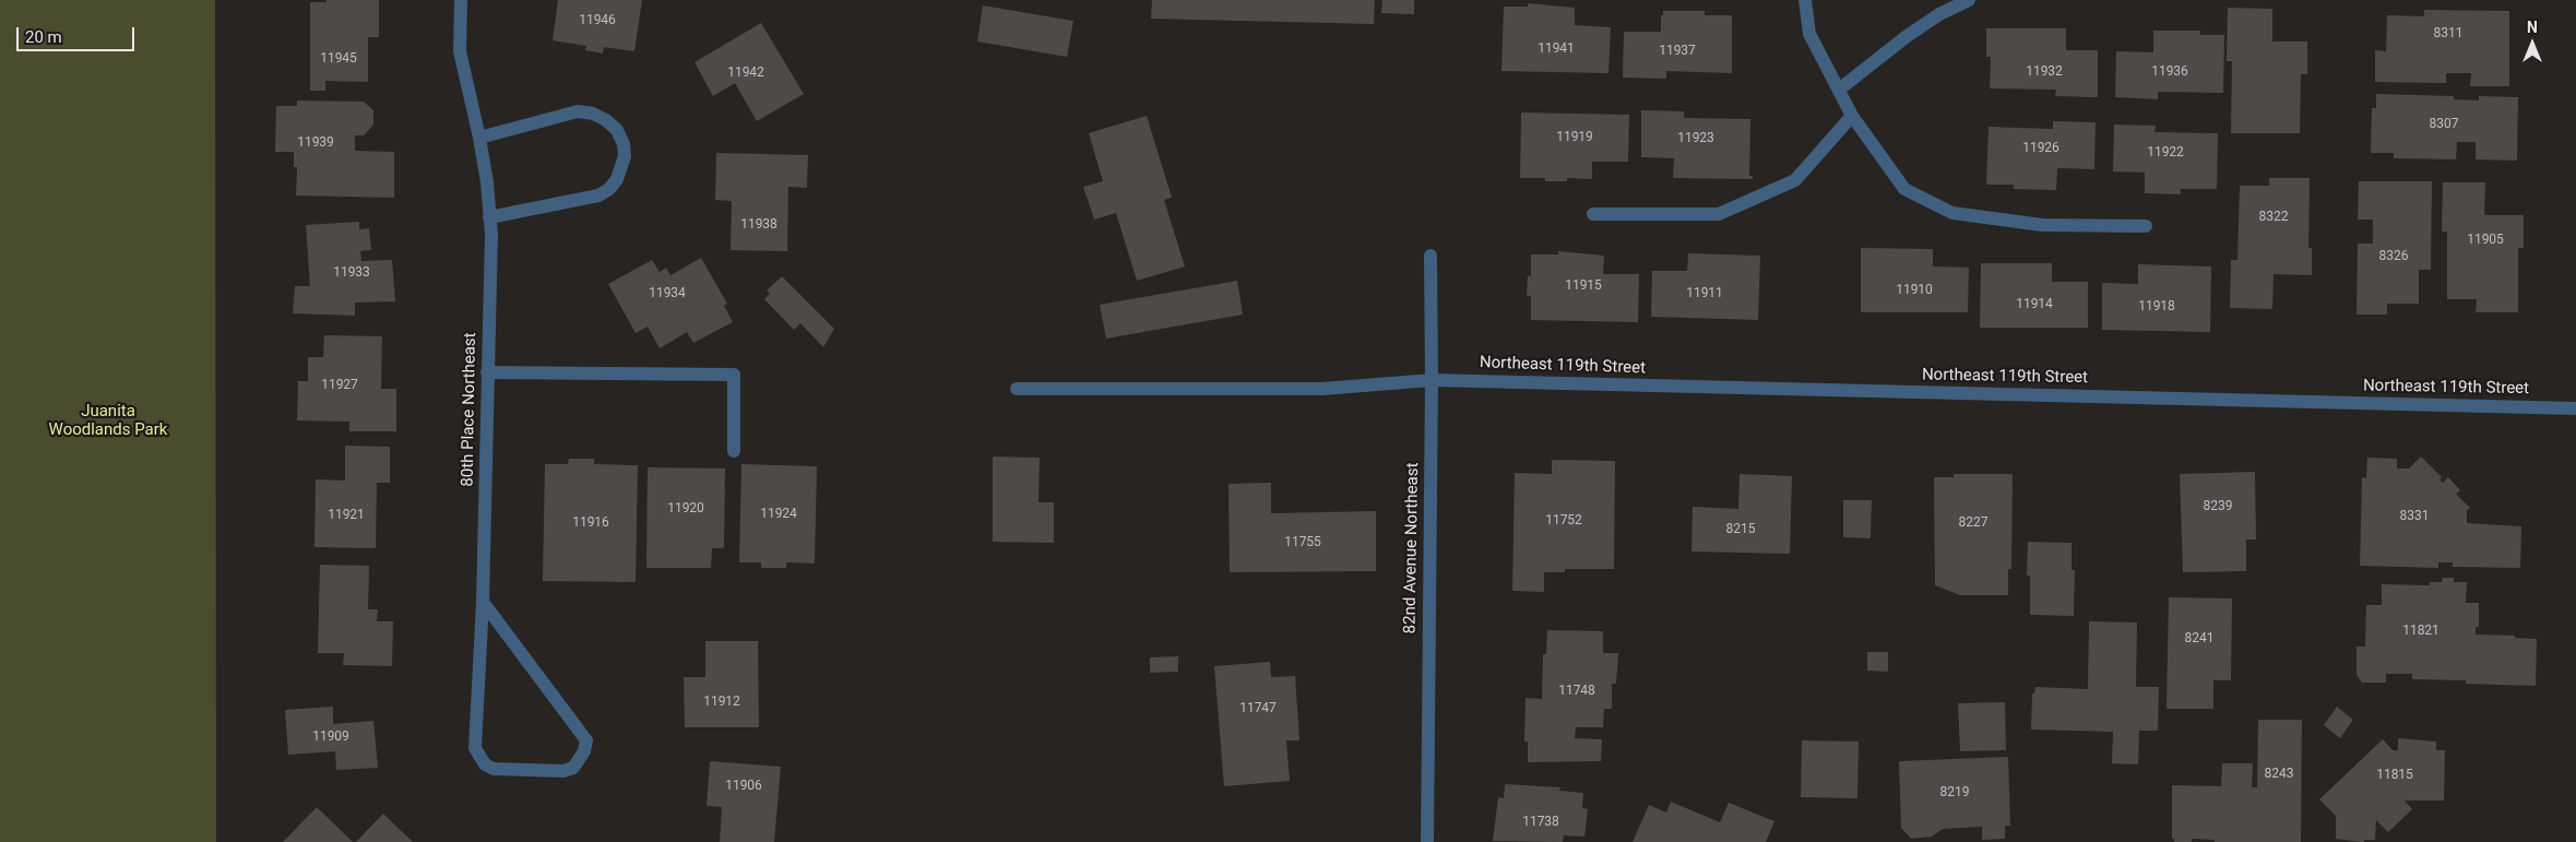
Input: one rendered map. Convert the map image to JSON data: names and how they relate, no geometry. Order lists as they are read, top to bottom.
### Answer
{
  "streets": {
    "street": ["Northeast 119th Street", "80th Place Northeast", "82nd Avenue Northeast"]
  },
  "crossings": [
    ["Northeast 119th Street", "82nd Avenue Northeast"]
  ],
  "parks": ["Juanita Woodlands Park"],
  "house_numbers": [
    "11946",
    "8311",
    "11941",
    "11937",
    "11945",
    "11932",
    "11936",
    "11942",
    "8307",
    "11919",
    "11923",
    "11939",
    "11926",
    "11922",
    "8322",
    "11938",
    "11905",
    "8326",
    "11933",
    "11915",
    "11910",
    "11934",
    "11911",
    "11914",
    "11918",
    "11927",
    "8239",
    "11920",
    "11924",
    "11921",
    "8331",
    "11752",
    "11916",
    "8227",
    "8215",
    "11755",
    "11821",
    "8241",
    "11748",
    "11912",
    "11747",
    "11909",
    "8243",
    "11815",
    "11906",
    "8219",
    "11738"
  ],
  "scale_bar": "20 m",
  "north": "top"
}
